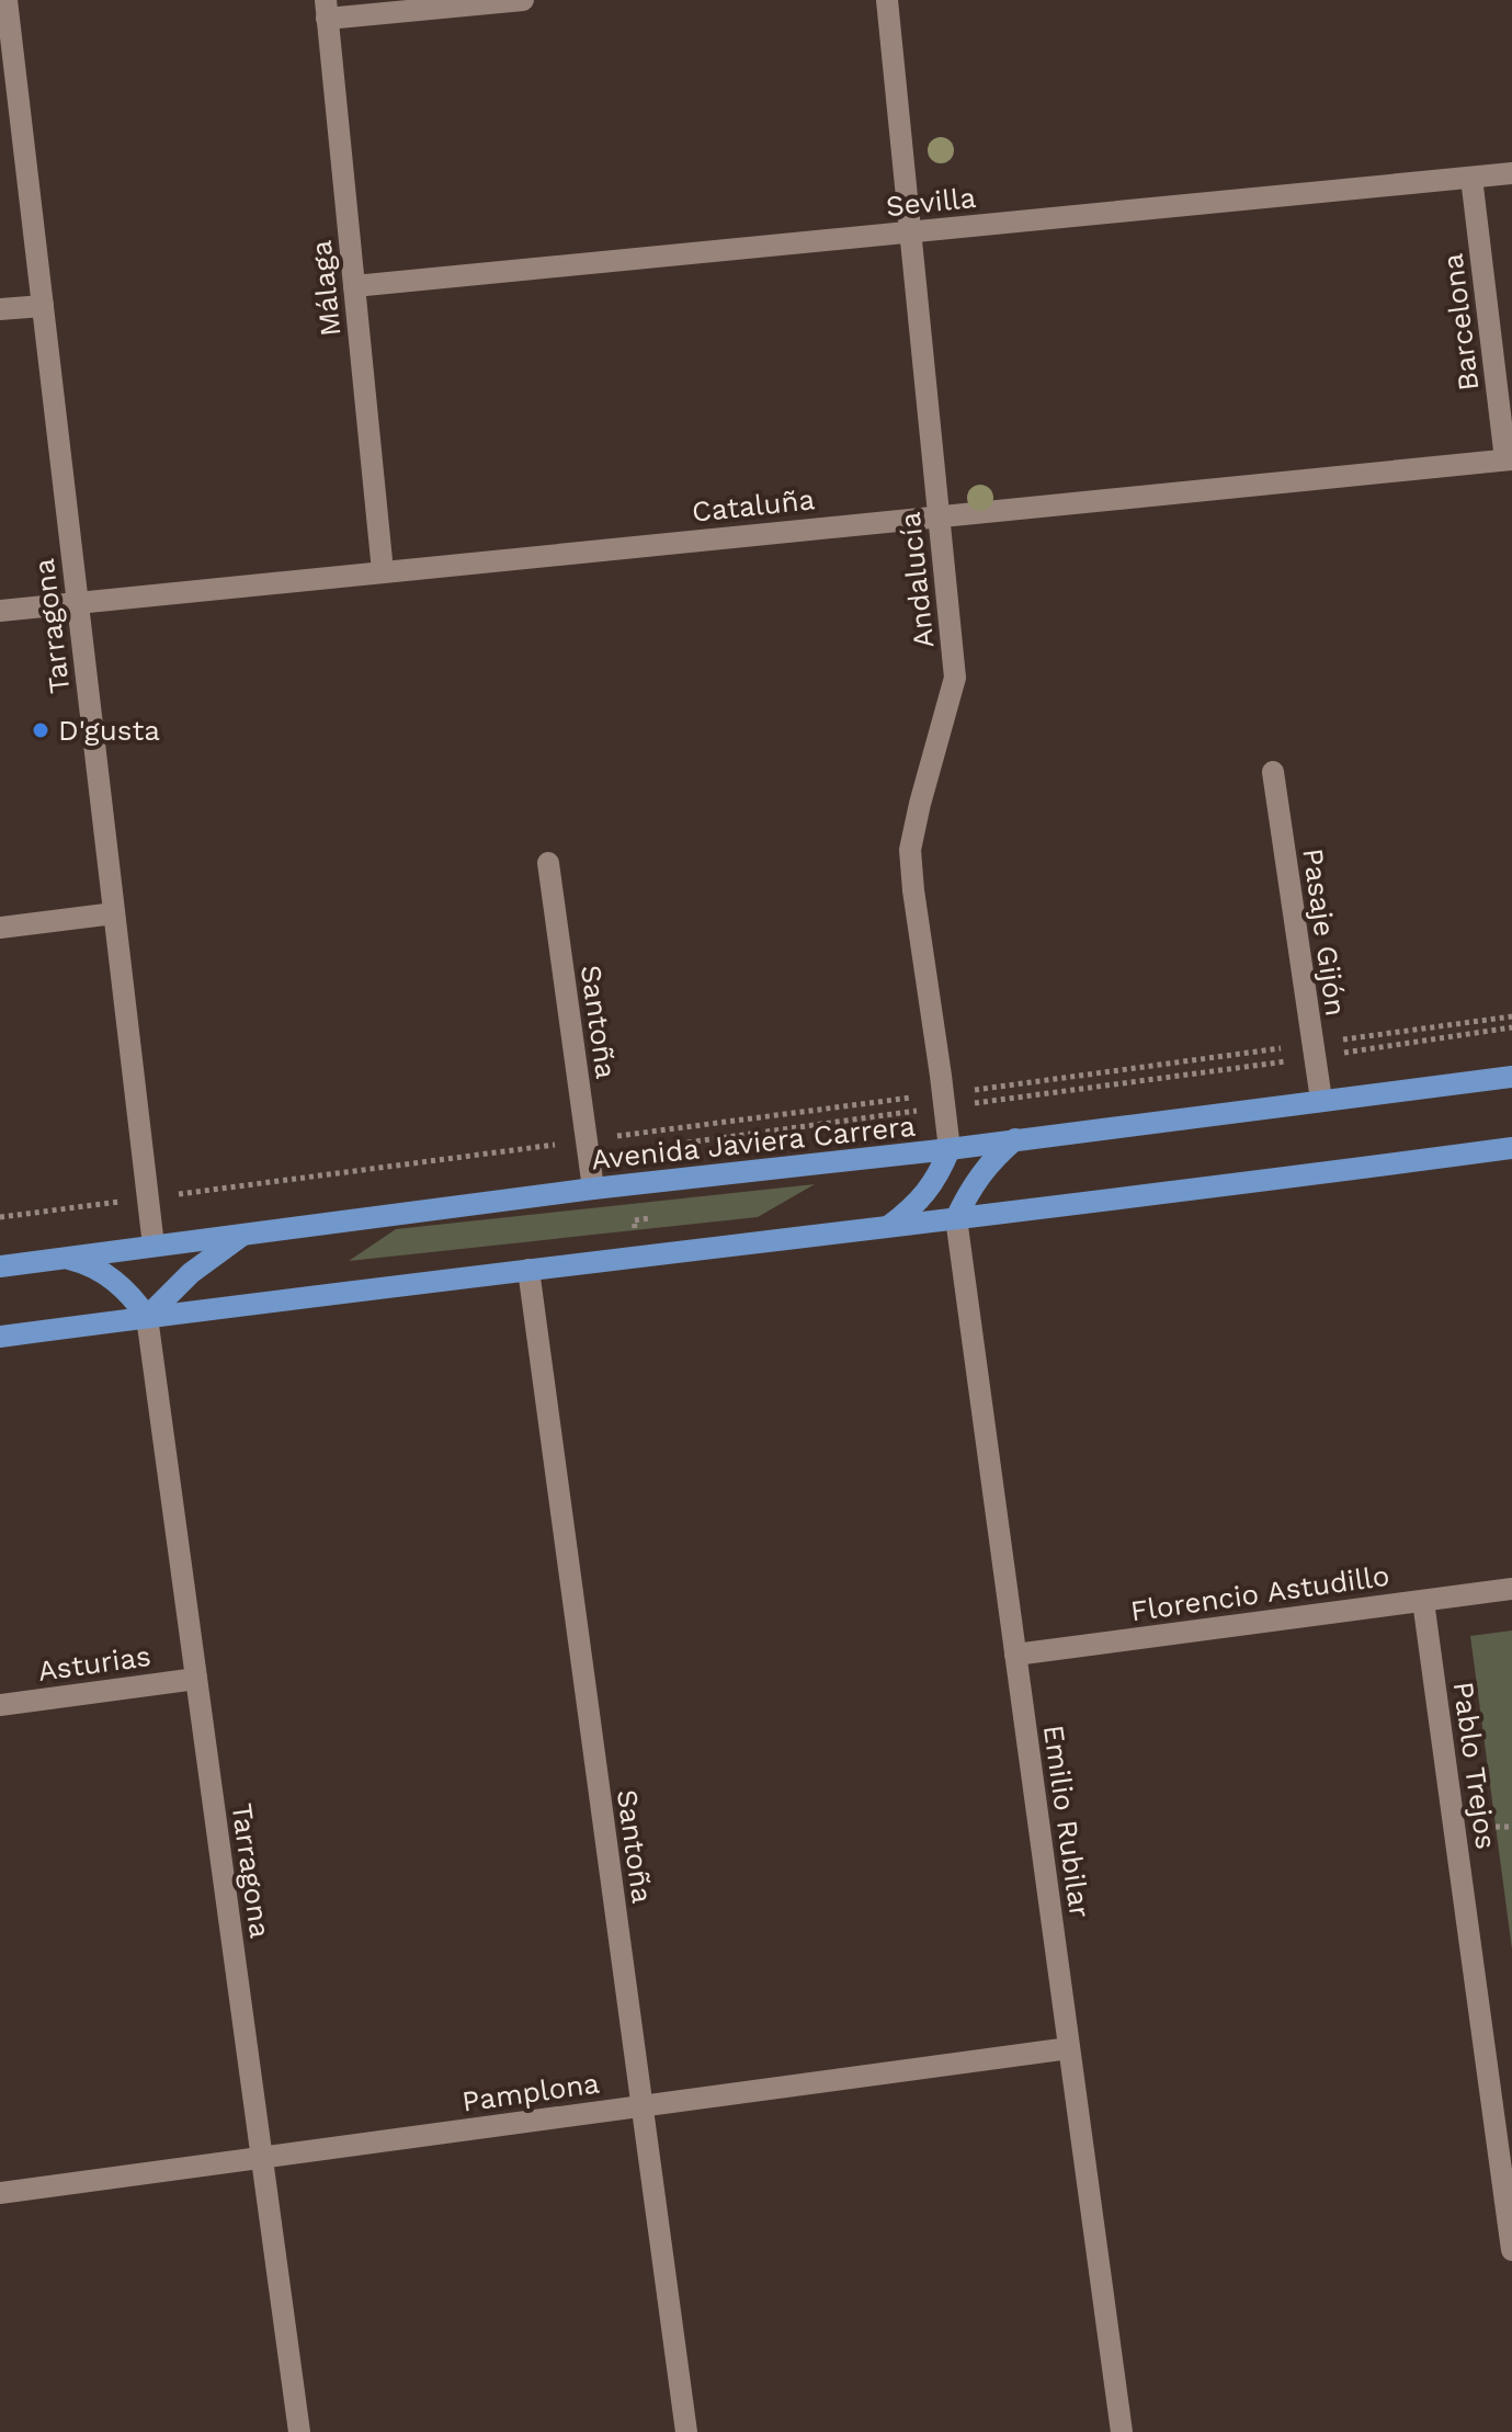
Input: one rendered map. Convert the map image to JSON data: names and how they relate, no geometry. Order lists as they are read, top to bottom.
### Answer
{
  "streets": {
    "main road": ["Avenida Javiera Carrera"],
    "street": [
      "Sevilla",
      "Málaga",
      "Barcelona",
      "Cataluña",
      "Andalucía",
      "Tarragona",
      "Pasaje Gijón",
      "Santoña",
      "Florencio Astudillo",
      "Asturias",
      "Pablo Trejos",
      "Emilio Rubilar",
      "Pamplona"
    ]
  },
  "crossings": [
    ["Sevilla", "Málaga"],
    ["Sevilla", "Barcelona"],
    ["Sevilla", "Andalucía"],
    ["Málaga", "Cataluña"],
    ["Barcelona", "Cataluña"],
    ["Cataluña", "Andalucía"],
    ["Cataluña", "Tarragona"],
    ["Andalucía", "Avenida Javiera Carrera"],
    ["Tarragona", "Avenida Javiera Carrera"],
    ["Tarragona", "Asturias"],
    ["Tarragona", "Pamplona"],
    ["Pasaje Gijón", "Avenida Javiera Carrera"],
    ["Santoña", "Avenida Javiera Carrera"],
    ["Santoña", "Pamplona"],
    ["Florencio Astudillo", "Pablo Trejos"],
    ["Florencio Astudillo", "Emilio Rubilar"],
    ["Emilio Rubilar", "Pamplona"]
  ],
  "places": ["D'gusta"]
}
